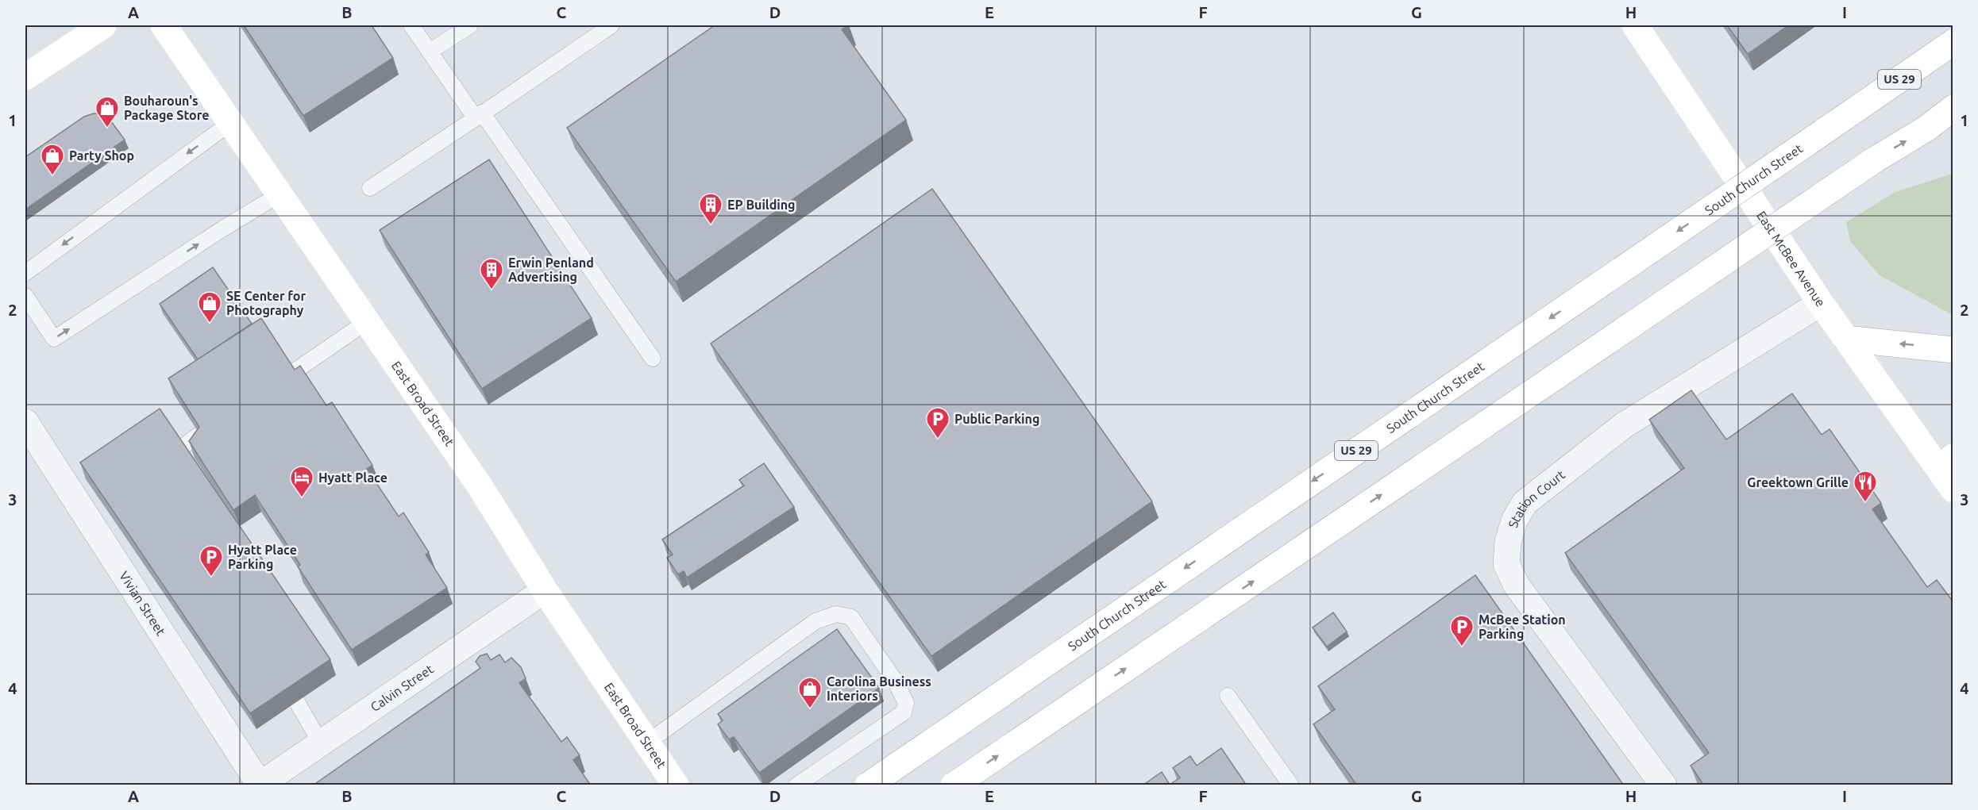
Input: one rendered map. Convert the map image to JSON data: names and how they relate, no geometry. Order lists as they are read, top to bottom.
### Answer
{
  "streets": {
    "main road": [
      "US 29",
      "South Church Street",
      "East McBee Avenue",
      "East Broad Street"
    ],
    "street": ["Station Court", "Vivian Street", "Calvin Street"]
  },
  "crossings": [
    ["East McBee Avenue", "Station Court"],
    ["East Broad Street", "Calvin Street"],
    ["Vivian Street", "Calvin Street"]
  ],
  "places": {
    "shop": [
      "Bouharoun's Package Store",
      "Party Shop",
      "SE Center for Photography",
      "Carolina Business Interiors"
    ],
    "building": ["EP Building", "Erwin Penland Advertising"],
    "parking": ["Public Parking", "Hyatt Place Parking", "McBee Station Parking"],
    "hotel": ["Hyatt Place"],
    "restaurant": ["Greektown Grille"]
  },
  "grid": {
    "columns": [
      "A",
      "B",
      "C",
      "D",
      "E",
      "F",
      "G",
      "H",
      "I"
    ],
    "rows": [
      "1",
      "2",
      "3",
      "4"
    ]
  }
}
